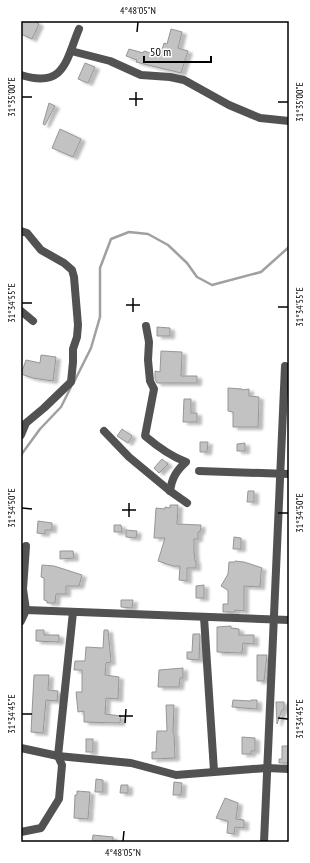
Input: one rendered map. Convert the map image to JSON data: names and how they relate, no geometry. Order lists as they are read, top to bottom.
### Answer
{
  "scale_bar": "50 m",
  "coordinates": [
    "4°48'05\"N",
    "31°35'00\"E",
    "31°34'55\"E",
    "31°34'50\"E",
    "31°34'45\"E"
  ]
}
